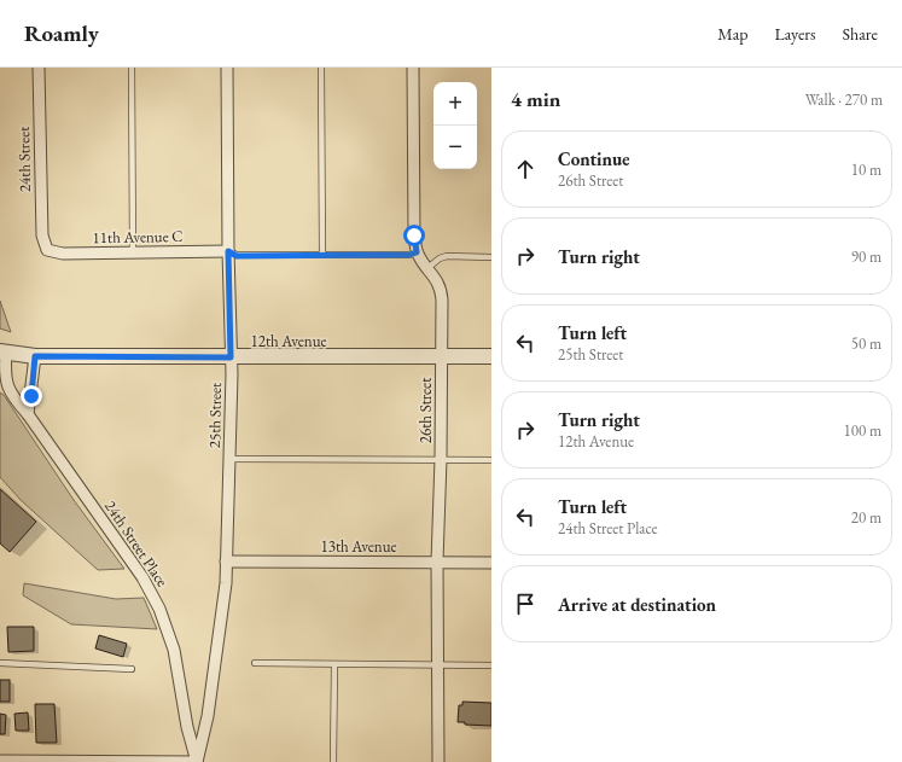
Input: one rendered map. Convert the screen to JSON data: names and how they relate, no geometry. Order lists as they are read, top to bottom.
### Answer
{
  "streets": {
    "street": [
      "24th Street",
      "11th Avenue C",
      "12th Avenue",
      "26th Street",
      "25th Street",
      "24th Street Place",
      "13th Avenue"
    ]
  },
  "crossings": [
    ["24th Street", "11th Avenue C"],
    ["11th Avenue C", "25th Street"],
    ["12th Avenue", "26th Street"],
    ["12th Avenue", "25th Street"],
    ["12th Avenue", "24th Street Place"],
    ["26th Street", "13th Avenue"],
    ["25th Street", "24th Street Place"],
    ["25th Street", "13th Avenue"]
  ],
  "page": {
    "header": "Roamly",
    "nav": ["Map", "Layers", "Share"],
    "heading": ["4 min", "Walk · 270 m"],
    "map_buttons": ["+", "−"],
    "list": [
      ["Continue", "26th Street", "10 m"],
      ["Turn right", "90 m"],
      ["Turn left", "25th Street", "50 m"],
      ["Turn right", "12th Avenue", "100 m"],
      ["Turn left", "24th Street Place", "20 m"],
      "Arrive at destination"
    ]
  }
}
